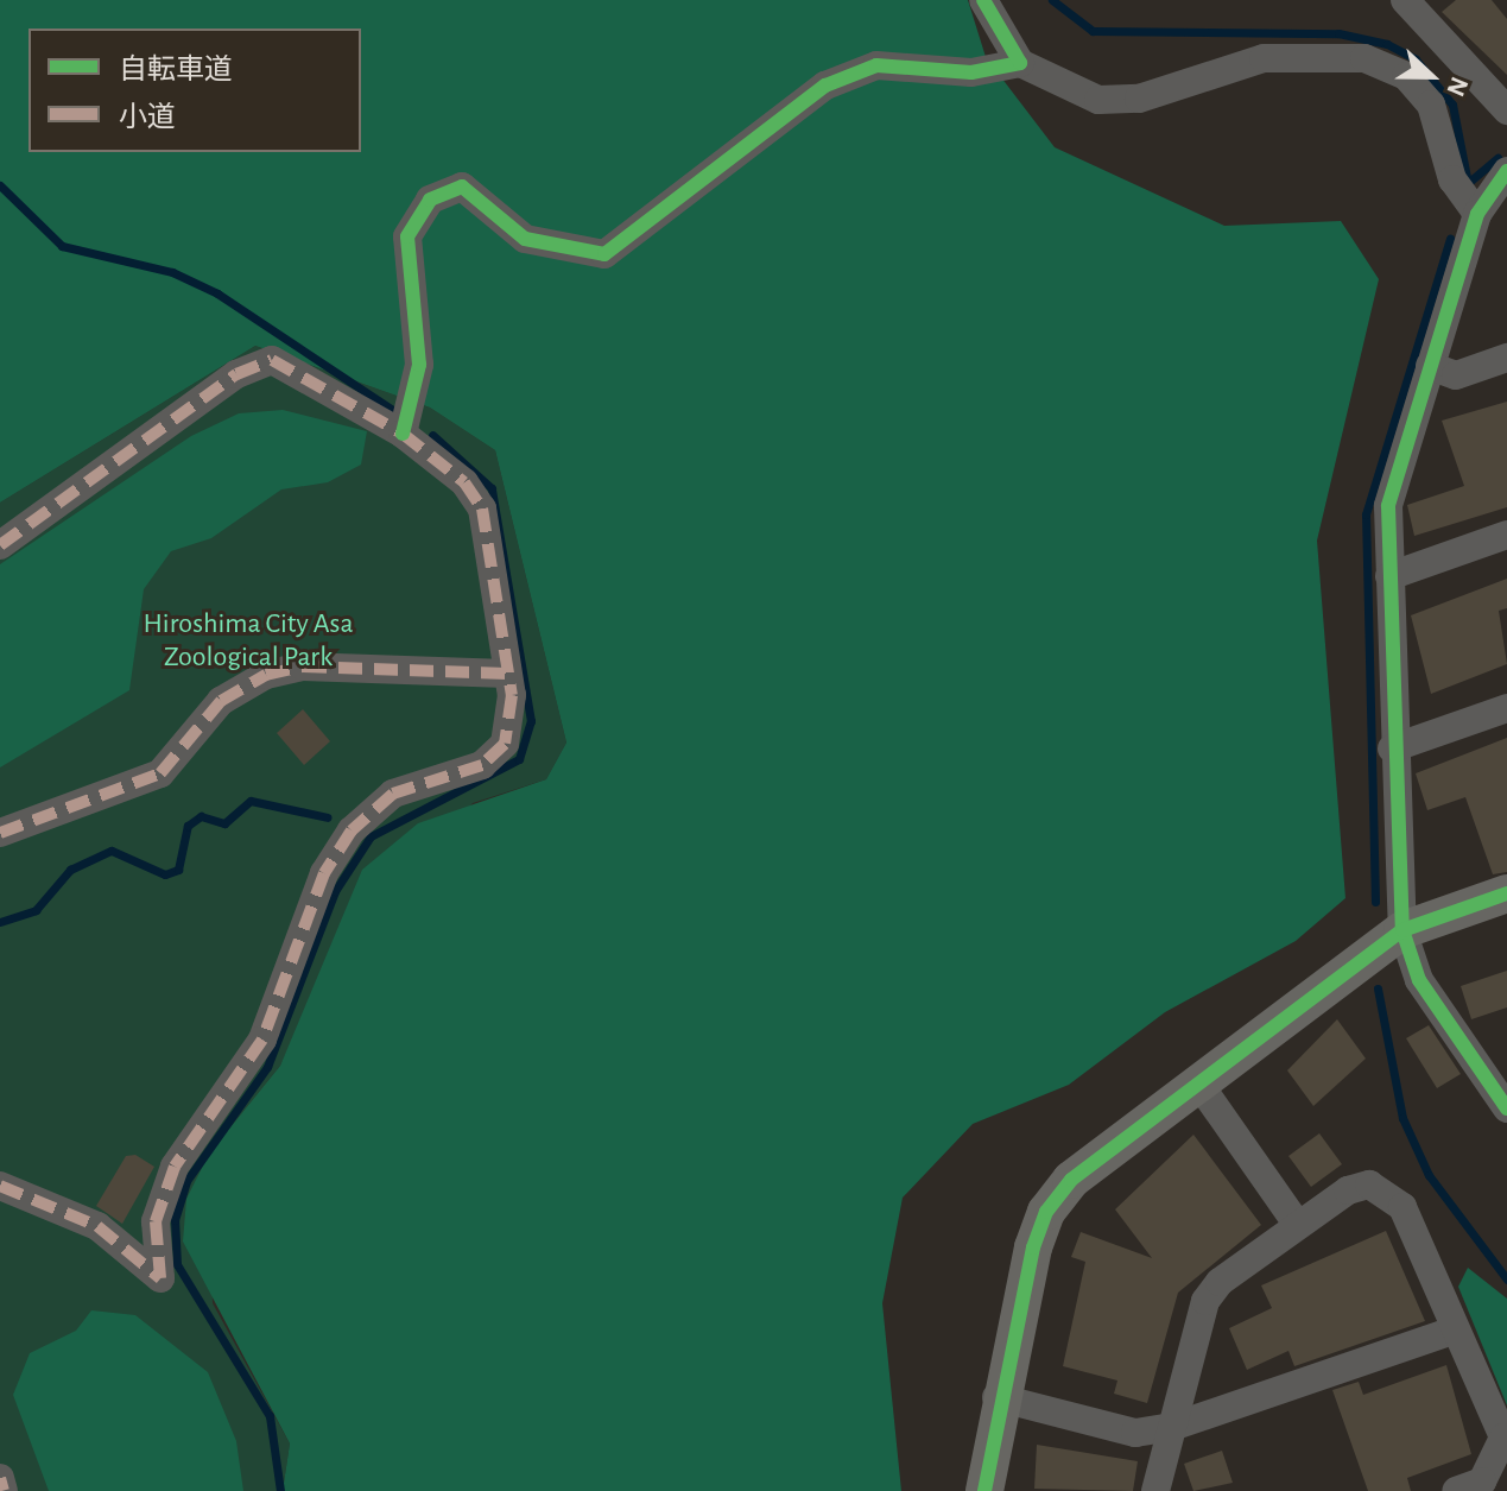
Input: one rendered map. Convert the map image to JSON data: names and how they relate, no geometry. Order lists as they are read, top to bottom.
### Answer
{
  "parks": ["Hiroshima City Asa Zoological Park"],
  "legend": ["自転車道", "小道"],
  "north": "right"
}
